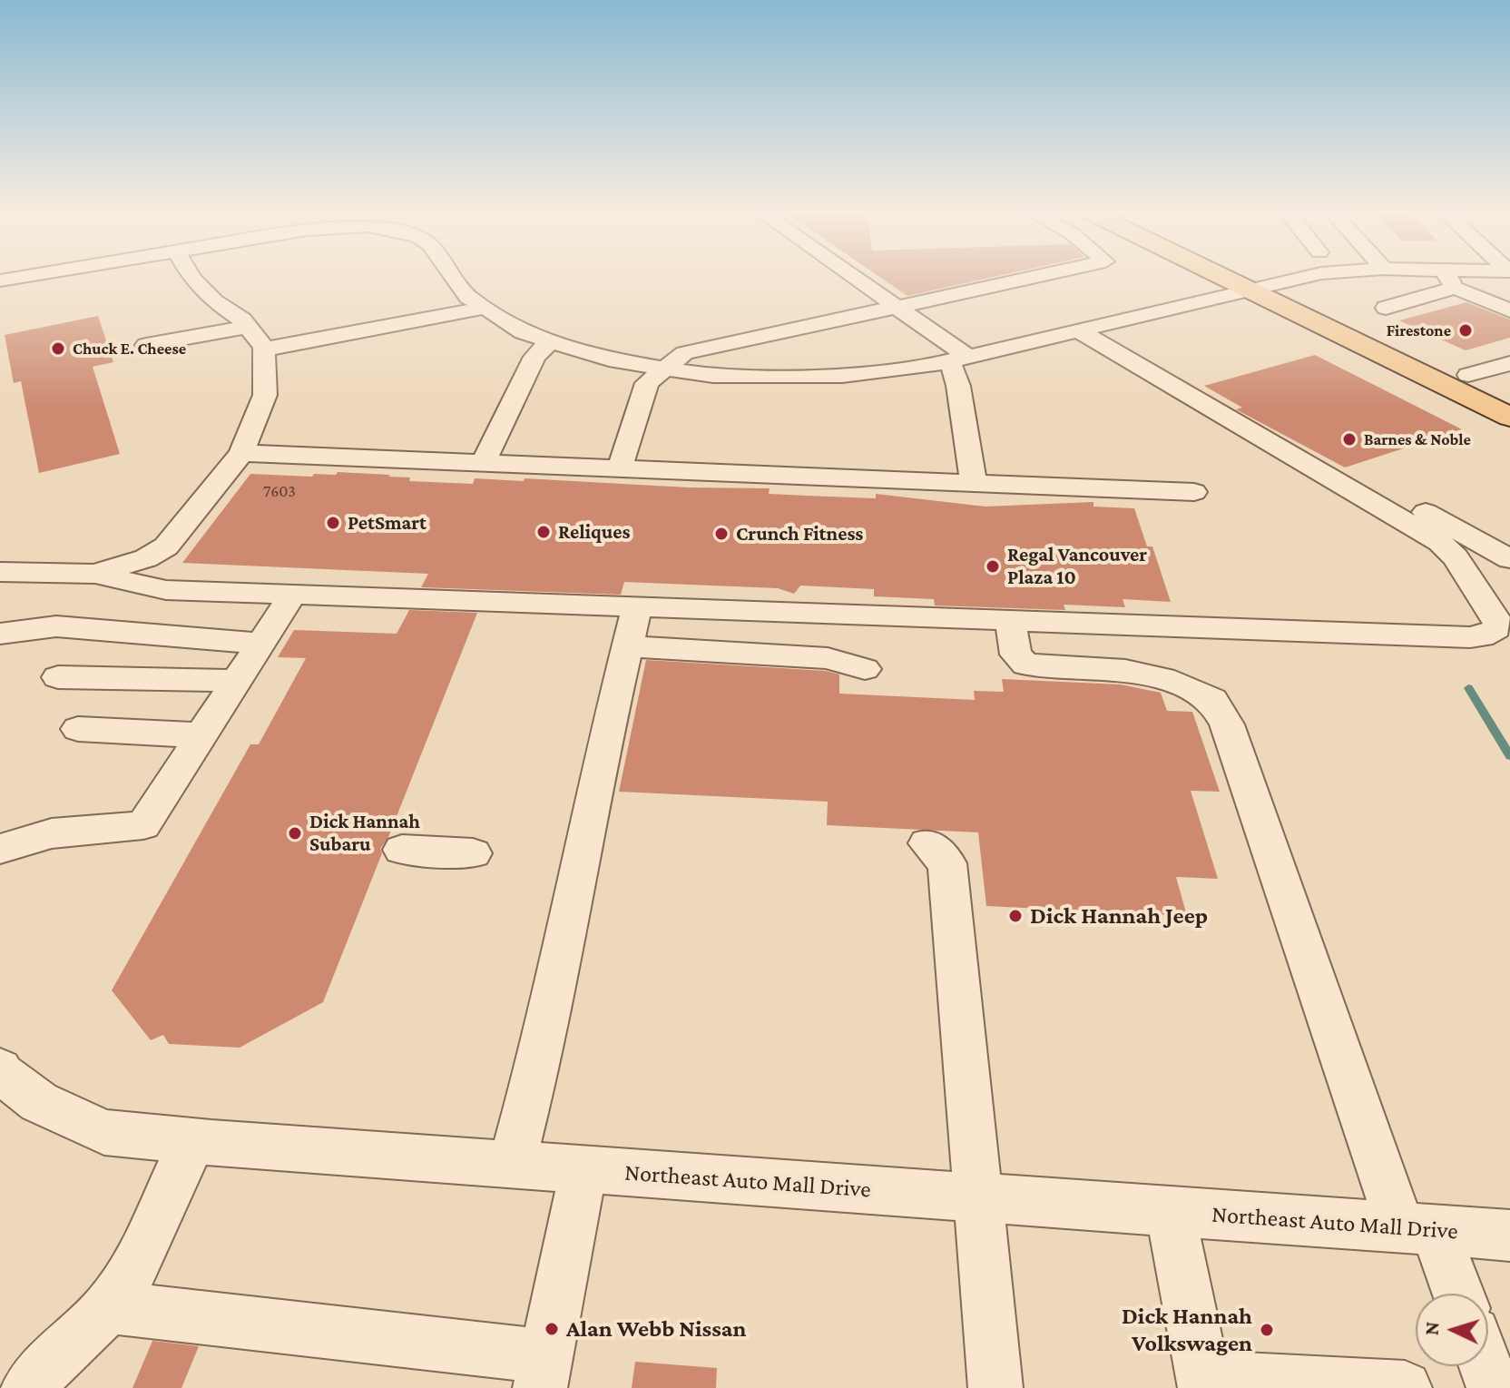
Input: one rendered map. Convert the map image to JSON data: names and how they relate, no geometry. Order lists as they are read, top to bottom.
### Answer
{
  "streets": {
    "street": ["Northeast Auto Mall Drive"]
  },
  "places": [
    "Firestone",
    "Chuck E. Cheese",
    "Barnes & Noble",
    "PetSmart",
    "Reliques",
    "Crunch Fitness",
    "Regal Vancouver Plaza 10",
    "Dick Hannah Subaru",
    "Dick Hannah Jeep",
    "Alan Webb Nissan",
    "Dick Hannah Volkswagen"
  ],
  "house_numbers": ["7603"],
  "north": "left"
}
